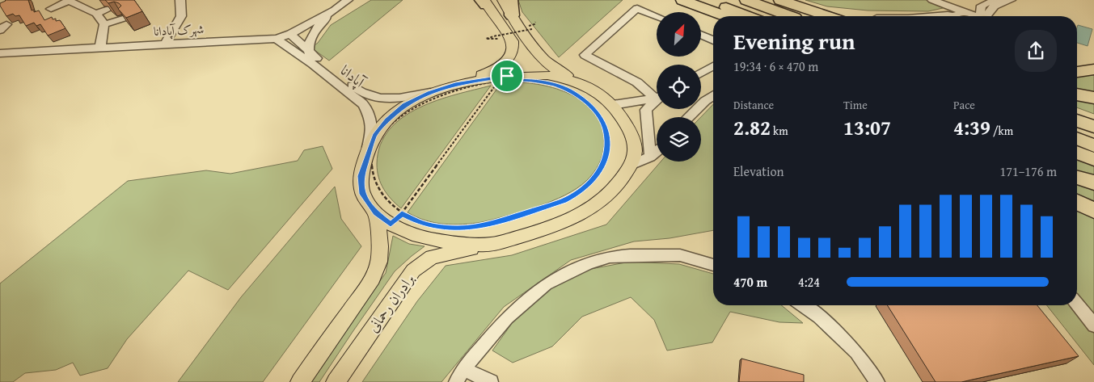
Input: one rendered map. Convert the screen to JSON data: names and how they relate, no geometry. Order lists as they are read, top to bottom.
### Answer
{
  "streets": {
    "main road": ["برادران رحمانی"],
    "street": ["شهرک آپادانا", "آپادانا"]
  },
  "crossings": [
    ["شهرک آپادانا", "آپادانا"]
  ],
  "north": "top right",
  "page": {
    "heading": ["Evening run", "19:34 · 6 × 470 m"],
    "stats": [
      ["Distance", "2.82 km"],
      ["Time", "13:07"],
      ["Pace", "4:39 /km"]
    ],
    "chart": ["Elevation", "171–176 m"],
    "list": [
      {
        "name": "470 m",
        "note": "4:24"
      }
    ]
  }
}
